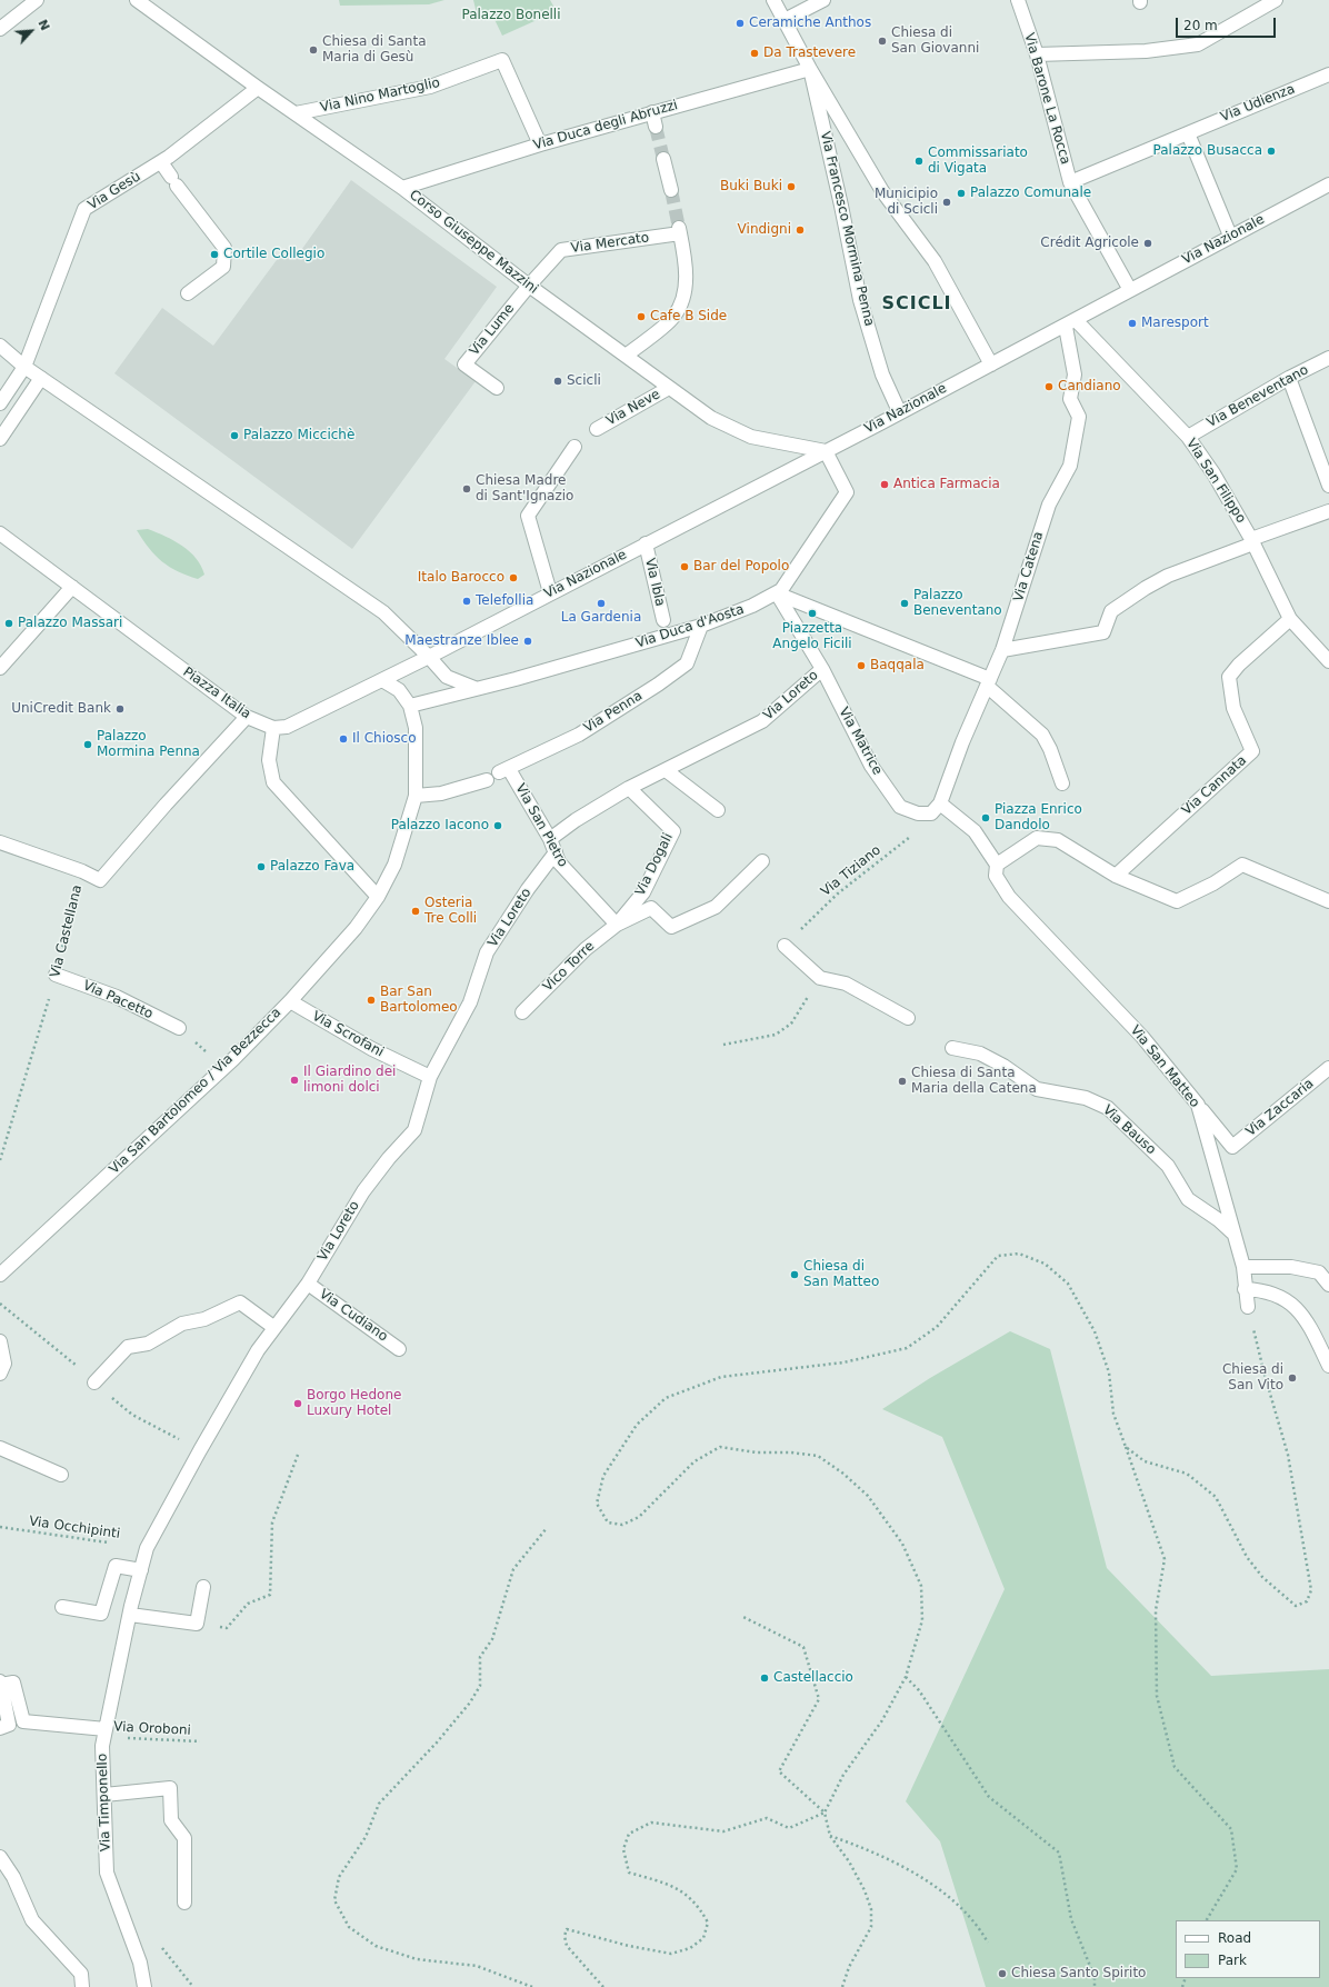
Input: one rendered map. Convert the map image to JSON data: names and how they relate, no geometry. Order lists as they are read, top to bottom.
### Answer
{
  "streets": {
    "street": [
      "Via Nino Martoglio",
      "Via Barone La Rocca",
      "Via Udienza",
      "Via Duca degli Abruzzi",
      "Via Gesù",
      "Via Francesco Mormina Penna",
      "Via Nazionale",
      "Corso Giuseppe Mazzini",
      "Via Mercato",
      "Via Lume",
      "Via Beneventano",
      "Via Neve",
      "Via San Filippo",
      "Via Catena",
      "Via Ibla",
      "Via Duca d'Aosta",
      "Piazza Italia",
      "Via Loreto",
      "Via Penna",
      "Via Matrice",
      "Via Cannata",
      "Via San Pietro",
      "Via Dogali",
      "Via Castellana",
      "Vico Torre",
      "Via Pacetto",
      "Via Scrofani",
      "Via San Matteo",
      "Via San Bartolomeo / Via Bezzecca",
      "Via Zaccaria",
      "Via Bauso",
      "Via Cudiano",
      "Via Timponello"
    ],
    "path": ["Via Tiziano", "Via Occhipinti", "Via Oroboni"]
  },
  "crossings": [
    ["Via Nino Martoglio", "Via Duca degli Abruzzi"],
    ["Via Nino Martoglio", "Corso Giuseppe Mazzini"],
    ["Via Barone La Rocca", "Via Udienza"],
    ["Via Barone La Rocca", "Via Nazionale"],
    ["Via Duca degli Abruzzi", "Via Francesco Mormina Penna"],
    ["Via Duca degli Abruzzi", "Corso Giuseppe Mazzini"],
    ["Via Gesù", "Corso Giuseppe Mazzini"],
    ["Via Francesco Mormina Penna", "Via Nazionale"],
    ["Via Nazionale", "Corso Giuseppe Mazzini"],
    ["Via Nazionale", "Via San Filippo"],
    ["Via Nazionale", "Via Catena"],
    ["Via Nazionale", "Via Ibla"],
    ["Via Nazionale", "Via Duca d'Aosta"],
    ["Corso Giuseppe Mazzini", "Via Mercato"],
    ["Corso Giuseppe Mazzini", "Via Lume"],
    ["Corso Giuseppe Mazzini", "Via Neve"],
    ["Corso Giuseppe Mazzini", "Via Duca d'Aosta"],
    ["Via Mercato", "Via Lume"],
    ["Via Beneventano", "Via San Filippo"],
    ["Via San Filippo", "Via Catena"],
    ["Via San Filippo", "Via Cannata"],
    ["Via Catena", "Via Matrice"],
    ["Via Catena", "Via Tiziano"],
    ["Via Duca d'Aosta", "Via Penna"],
    ["Via Duca d'Aosta", "Via Matrice"],
    ["Via Duca d'Aosta", "Via San Bartolomeo / Via Bezzecca"],
    ["Piazza Italia", "Via Castellana"],
    ["Via Loreto", "Via Matrice"],
    ["Via Loreto", "Via San Pietro"],
    ["Via Loreto", "Via Dogali"],
    ["Via Loreto", "Via Scrofani"],
    ["Via Loreto", "Via Cudiano"],
    ["Via Loreto", "Via Occhipinti"],
    ["Via Loreto", "Via Timponello"],
    ["Via Penna", "Via San Pietro"],
    ["Via Matrice", "Via Tiziano"],
    ["Via San Pietro", "Via Dogali"],
    ["Via San Pietro", "Vico Torre"],
    ["Via Dogali", "Vico Torre"],
    ["Via Castellana", "Via Pacetto"],
    ["Via Scrofani", "Via San Bartolomeo / Via Bezzecca"],
    ["Via San Matteo", "Via Zaccaria"],
    ["Via San Matteo", "Via Bauso"],
    ["Via Oroboni", "Via Timponello"]
  ],
  "districts": ["SCICLI"],
  "parks": ["Palazzo Bonelli"],
  "places": [
    "Ceramiche Anthos",
    "Chiesa di San Giovanni",
    "Chiesa di Santa Maria di Gesù",
    "Da Trastevere",
    "Palazzo Busacca",
    "Commissariato di Vigata",
    "Buki Buki",
    "Palazzo Comunale",
    "Municipio di Scicli",
    "Vindigni",
    "Crédit Agricole",
    "Cortile Collegio",
    "Cafe B Side",
    "Maresport",
    "Scicli",
    "Candiano",
    "Palazzo Miccichè",
    "Antica Farmacia",
    "Chiesa Madre di Sant'Ignazio",
    "Bar del Popolo",
    "Italo Barocco",
    "Telefollia",
    "La Gardenia",
    "Palazzo Beneventano",
    "Piazzetta Angelo Ficili",
    "Palazzo Massari",
    "Maestranze Iblee",
    "Baqqala",
    "UniCredit Bank",
    "Il Chiosco",
    "Palazzo Mormina Penna",
    "Piazza Enrico Dandolo",
    "Palazzo Iacono",
    "Palazzo Fava",
    "Osteria Tre Colli",
    "Bar San Bartolomeo",
    "Il Giardino dei limoni dolci",
    "Chiesa di Santa Maria della Catena",
    "Chiesa di San Matteo",
    "Chiesa di San Vito",
    "Borgo Hedone Luxury Hotel",
    "Castellaccio",
    "Chiesa Santo Spirito"
  ],
  "legend": ["Road", "Park"],
  "scale_bar": "20 m",
  "north": "top right"
}
